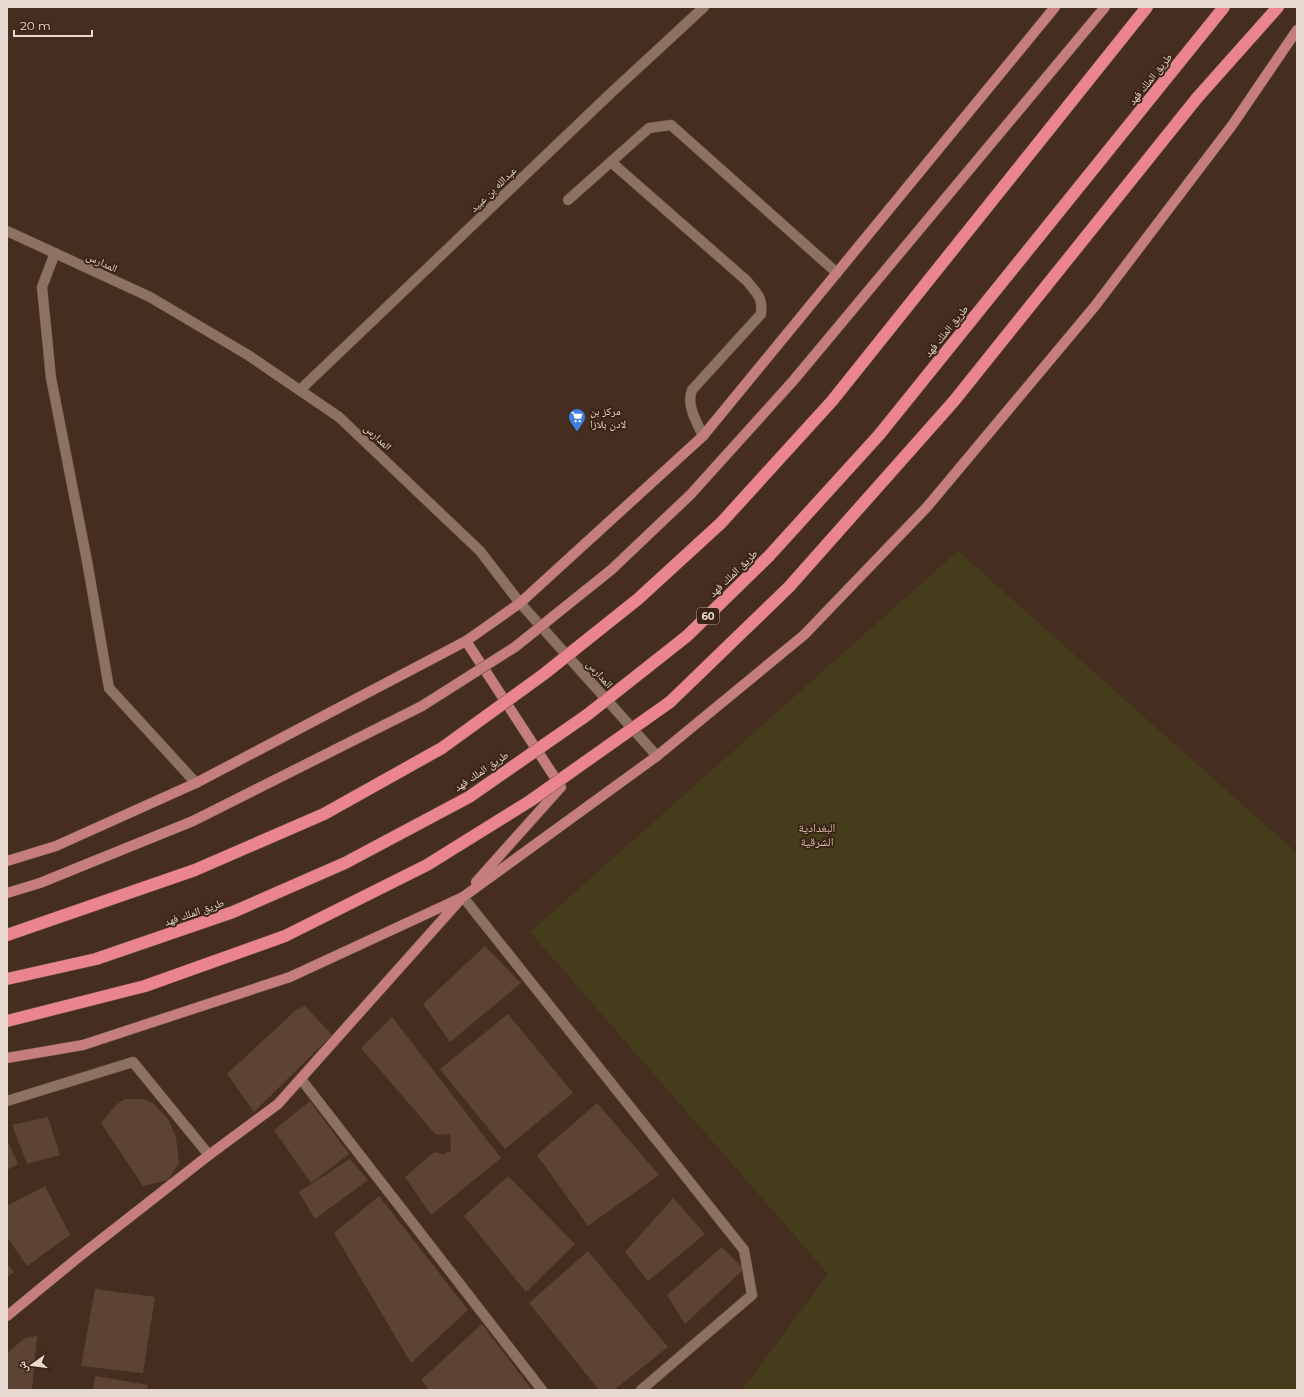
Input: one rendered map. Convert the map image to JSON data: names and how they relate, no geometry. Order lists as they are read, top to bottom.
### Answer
{
  "streets": {
    "highway": ["طريق الملك فهد", "60"],
    "street": ["عبدالله بن عبيد", "المدارس"]
  },
  "crossings": [
    ["عبدالله بن عبيد", "المدارس"]
  ],
  "districts": ["البغدادية الشرقية"],
  "places": {
    "supermarket": ["مركز بن لادن بلازا"]
  },
  "scale_bar": "20 m",
  "north": "left"
}
